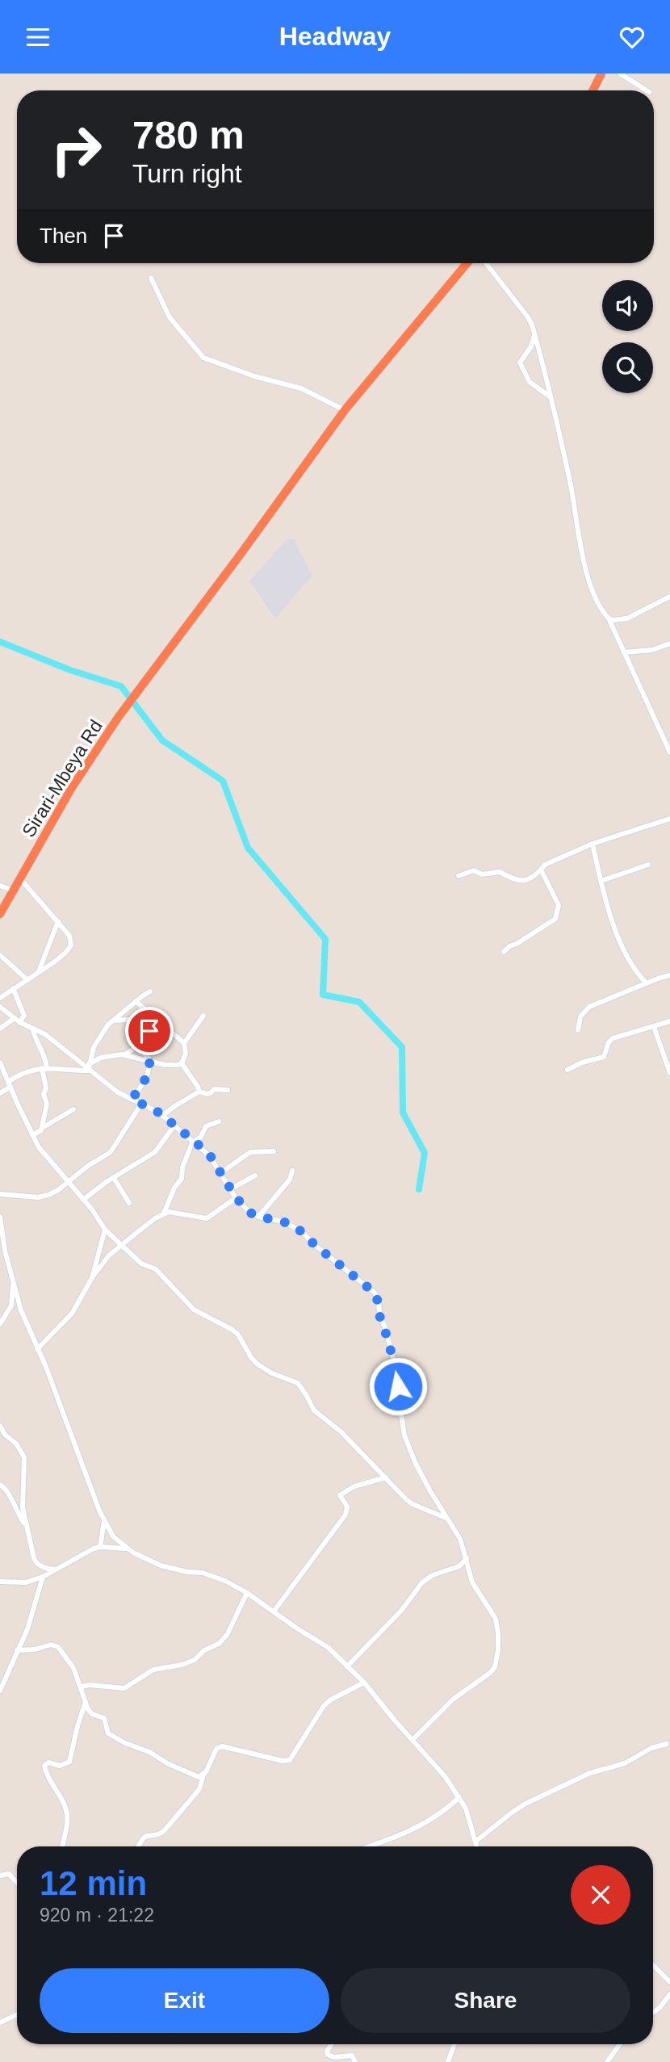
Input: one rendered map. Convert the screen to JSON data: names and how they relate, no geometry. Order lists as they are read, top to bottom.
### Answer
{
  "streets": {
    "highway": ["Sirari-Mbeya Rd"]
  },
  "page": {
    "header": "Headway",
    "turn": ["780 m", "Turn right"],
    "then": "Then",
    "heading": ["12 min", "920 m · 21:22"],
    "buttons": ["Exit", "Share"]
  }
}
